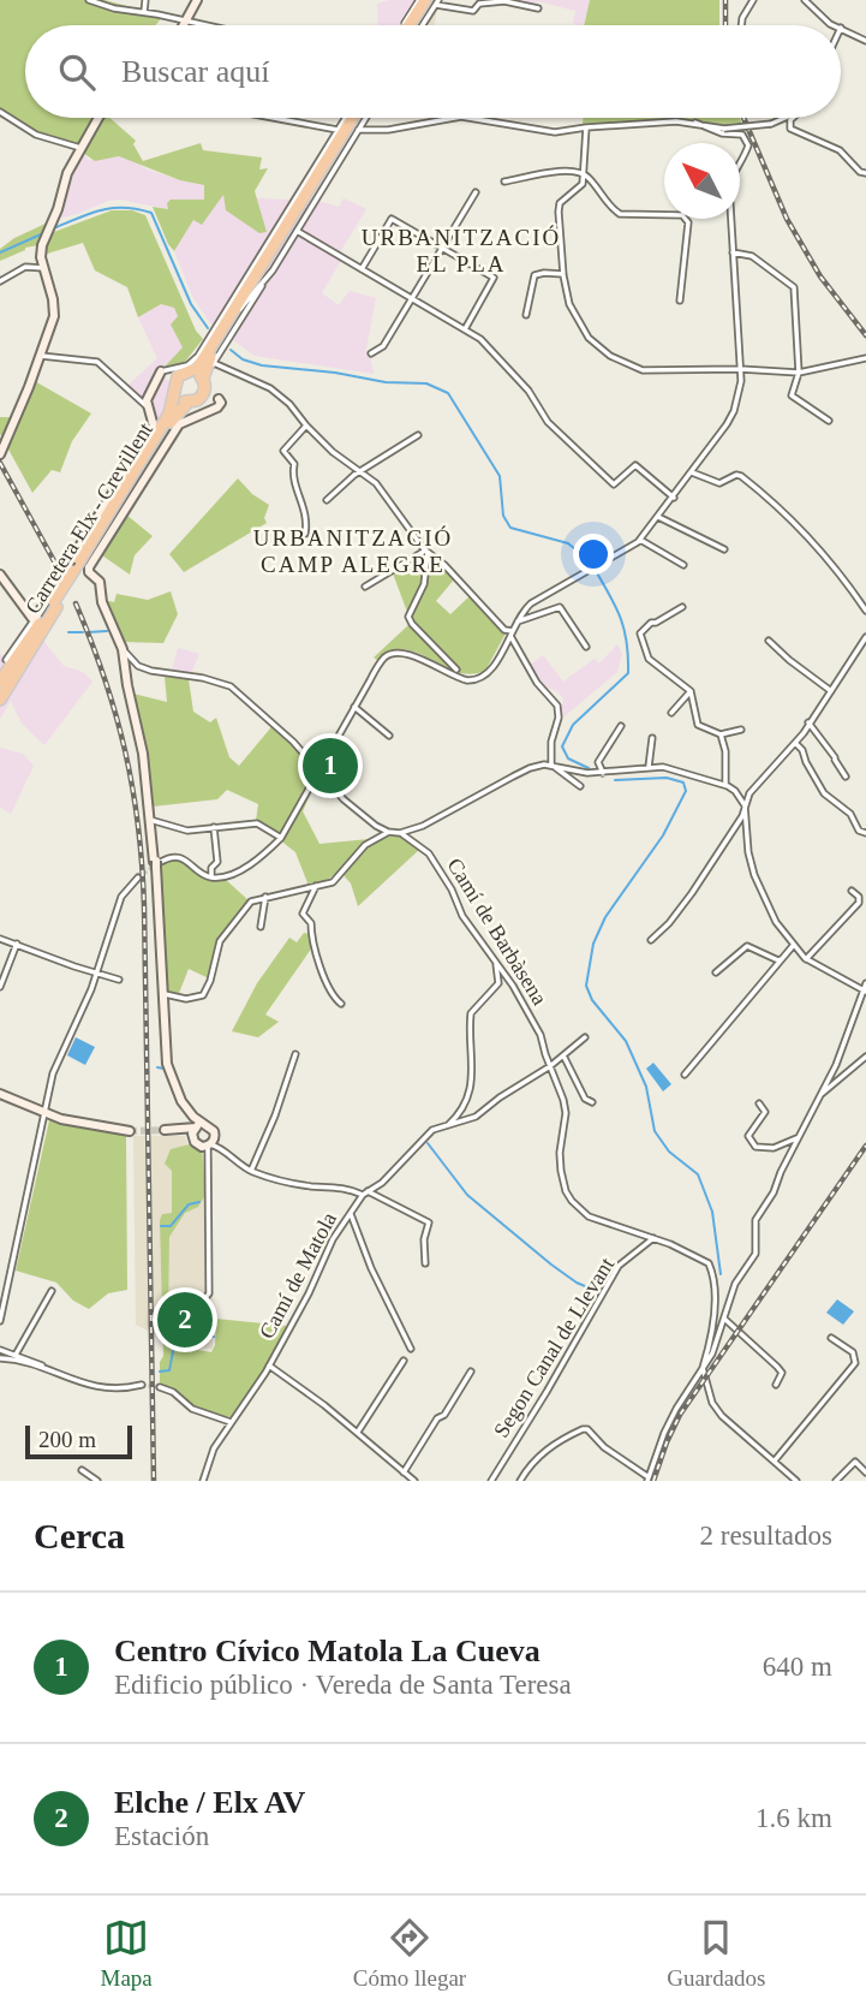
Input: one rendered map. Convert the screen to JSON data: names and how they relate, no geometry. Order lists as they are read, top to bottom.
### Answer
{
  "streets": {
    "highway": ["Carretera Elx - Crevillent"],
    "street": ["Camí de Barbàsena", "Camí de Matola", "Segon Canal de Llevant"]
  },
  "crossings": [
    ["Camí de Barbàsena", "Camí de Matola"],
    ["Camí de Barbàsena", "Segon Canal de Llevant"]
  ],
  "districts": ["URBANITZACIÓ EL PLA", "URBANITZACIÓ CAMP ALEGRE"],
  "scale_bar": "200 m",
  "north": "top left",
  "page": {
    "search": "Buscar aquí",
    "pins": ["1", "2"],
    "scale": "200 m",
    "heading": ["Cerca", "2 resultados"],
    "list": [
      {
        "mark": "1",
        "name": "Centro Cívico Matola La Cueva",
        "note": "Edificio público · Vereda de Santa Teresa",
        "value": "640 m"
      },
      {
        "mark": "2",
        "name": "Elche / Elx AV",
        "note": "Estación",
        "value": "1.6 km"
      }
    ],
    "nav": ["Mapa", "Cómo llegar", "Guardados"]
  }
}
